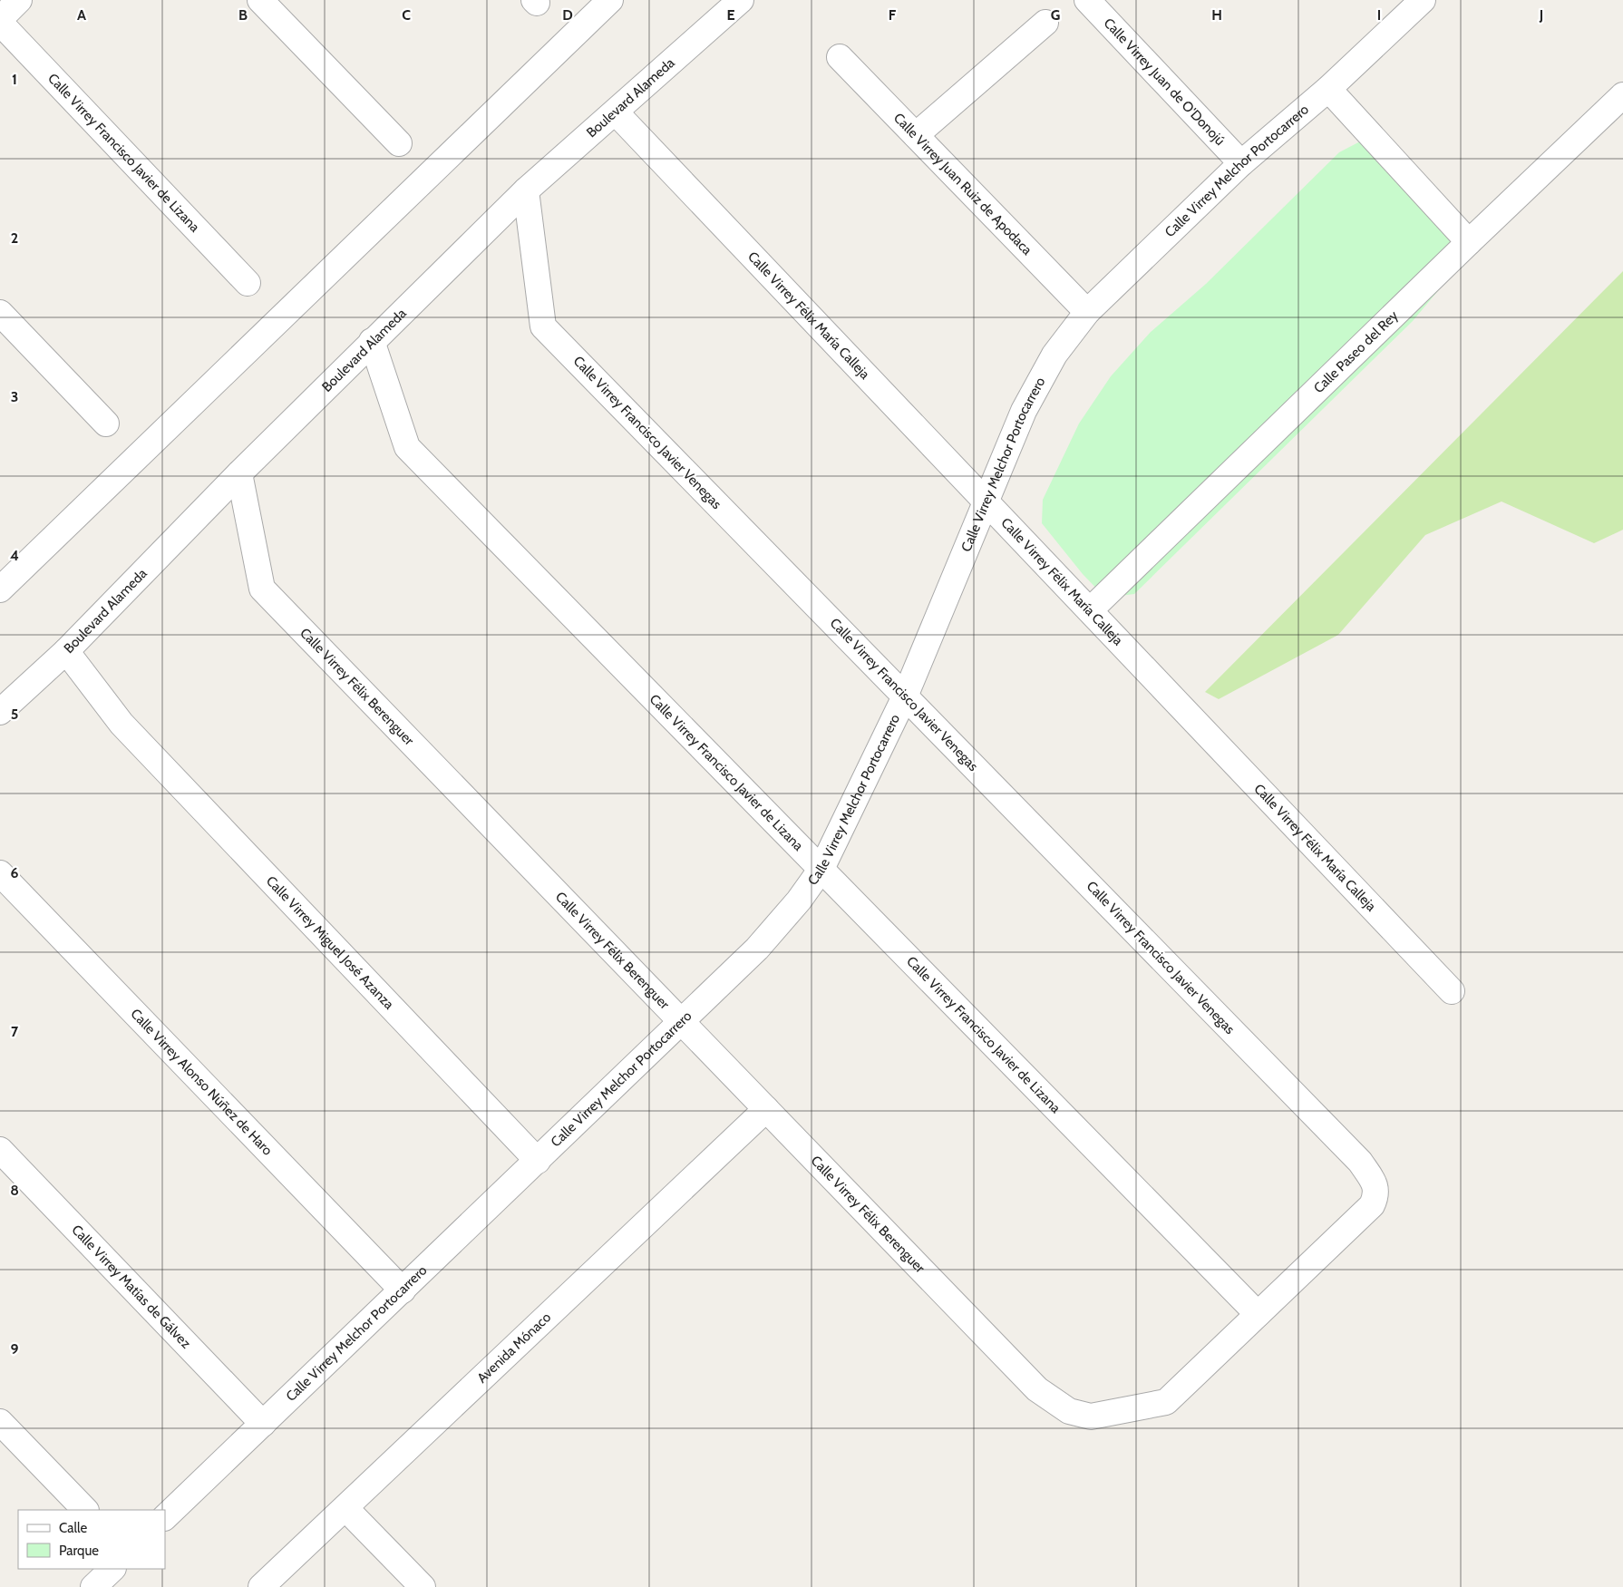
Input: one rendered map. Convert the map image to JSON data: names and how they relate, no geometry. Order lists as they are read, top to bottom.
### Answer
{
  "streets": {
    "street": [
      "Calle Virrey Juan de O'Donojú",
      "Boulevard Alameda",
      "Calle Virrey Francisco Javier de Lizana",
      "Calle Virrey Melchor Portocarrero",
      "Calle Virrey Juan Ruiz de Apodaca",
      "Calle Virrey Félix María Calleja",
      "Calle Paseo del Rey",
      "Calle Virrey Francisco Javier Venegas",
      "Calle Virrey Félix Berenguer",
      "Calle Virrey Miguel José Azanza",
      "Calle Virrey Alonso Núñez de Haro",
      "Calle Virrey Matías de Gálvez",
      "Avenida Mónaco"
    ]
  },
  "crossings": [
    ["Calle Virrey Juan de O'Donojú", "Calle Virrey Melchor Portocarrero"],
    ["Boulevard Alameda", "Calle Virrey Francisco Javier de Lizana"],
    ["Boulevard Alameda", "Calle Virrey Félix María Calleja"],
    ["Boulevard Alameda", "Calle Virrey Francisco Javier Venegas"],
    ["Boulevard Alameda", "Calle Virrey Félix Berenguer"],
    ["Boulevard Alameda", "Calle Virrey Miguel José Azanza"],
    ["Calle Virrey Francisco Javier de Lizana", "Calle Virrey Melchor Portocarrero"],
    ["Calle Virrey Francisco Javier de Lizana", "Calle Virrey Francisco Javier Venegas"],
    ["Calle Virrey Melchor Portocarrero", "Calle Virrey Juan Ruiz de Apodaca"],
    ["Calle Virrey Melchor Portocarrero", "Calle Virrey Félix María Calleja"],
    ["Calle Virrey Melchor Portocarrero", "Calle Virrey Francisco Javier Venegas"],
    ["Calle Virrey Melchor Portocarrero", "Calle Virrey Félix Berenguer"],
    ["Calle Virrey Melchor Portocarrero", "Calle Virrey Miguel José Azanza"],
    ["Calle Virrey Melchor Portocarrero", "Calle Virrey Alonso Núñez de Haro"],
    ["Calle Virrey Melchor Portocarrero", "Calle Virrey Matías de Gálvez"],
    ["Calle Virrey Félix María Calleja", "Calle Paseo del Rey"],
    ["Calle Virrey Francisco Javier Venegas", "Calle Virrey Félix Berenguer"],
    ["Calle Virrey Félix Berenguer", "Avenida Mónaco"]
  ],
  "legend": ["Calle", "Parque"],
  "grid": {
    "columns": [
      "A",
      "B",
      "C",
      "D",
      "E",
      "F",
      "G",
      "H",
      "I",
      "J"
    ],
    "rows": [
      "1",
      "2",
      "3",
      "4",
      "5",
      "6",
      "7",
      "8",
      "9"
    ]
  }
}
